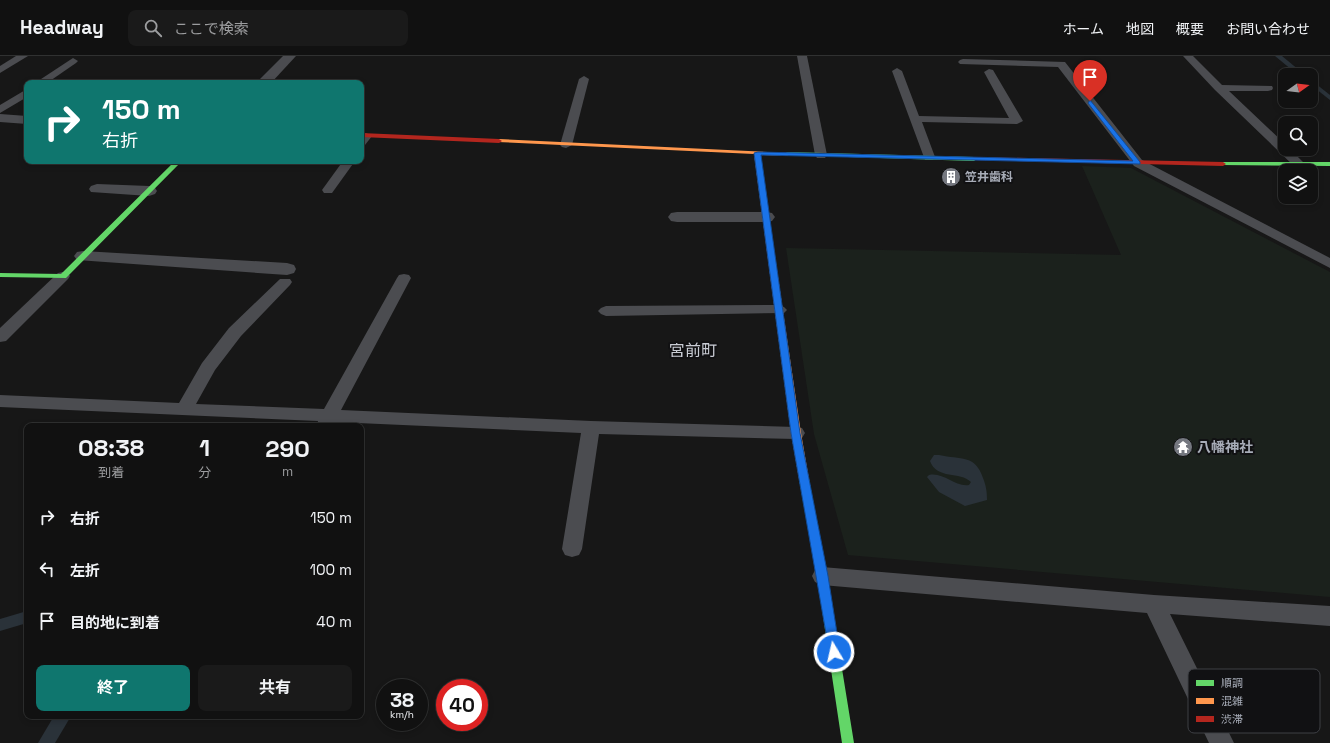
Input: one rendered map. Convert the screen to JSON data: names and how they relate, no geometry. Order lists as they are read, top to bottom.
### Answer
{
  "districts": ["宮前町"],
  "places": {
    "building": ["笠井歯科"],
    "temple": ["八幡神社"]
  },
  "legend": ["順調", "混雑", "渋滞"],
  "north": "right",
  "page": {
    "header": "Headway",
    "search": "ここで検索",
    "nav": [
      "ホーム",
      "地図",
      "概要",
      "お問い合わせ"
    ],
    "turn": ["150 m", "右折"],
    "eta": [
      "08:38",
      "到着",
      "1",
      "分",
      "290",
      "m"
    ],
    "list": [
      {
        "name": "右折",
        "value": "150 m"
      },
      {
        "name": "左折",
        "value": "100 m"
      },
      {
        "name": "目的地に到着",
        "value": "40 m"
      }
    ],
    "buttons": ["終了", "共有"],
    "speed": "38 km/h",
    "limit": "40"
  }
}
